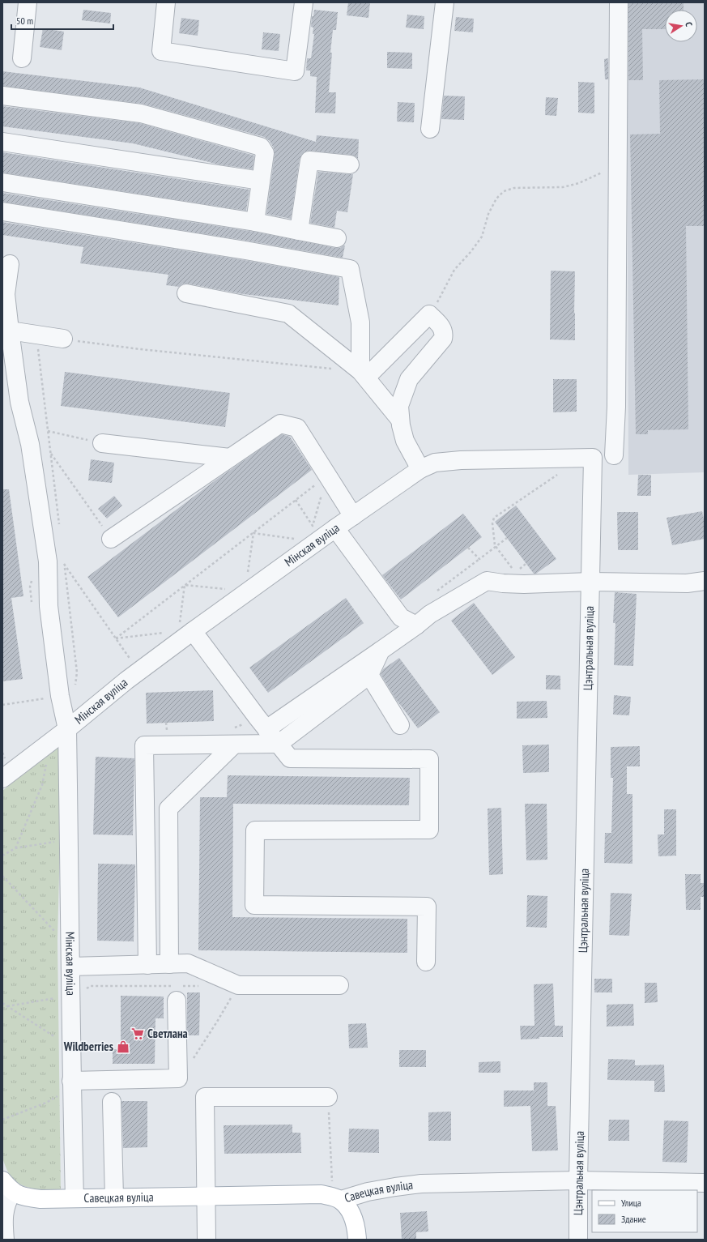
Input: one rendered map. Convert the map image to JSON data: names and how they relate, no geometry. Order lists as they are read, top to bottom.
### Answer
{
  "streets": {
    "main road": ["Савецкая вуліца"],
    "street": ["Мінская вуліца", "Цэнтральная вуліца"]
  },
  "crossings": [
    ["Мінская вуліца", "Цэнтральная вуліца"],
    ["Мінская вуліца", "Савецкая вуліца"],
    ["Цэнтральная вуліца", "Савецкая вуліца"]
  ],
  "places": {
    "supermarket": ["Светлана"],
    "shop": ["Wildberries"]
  },
  "legend": ["Улица", "Здание"],
  "scale_bar": "50 m",
  "north": "right"
}
